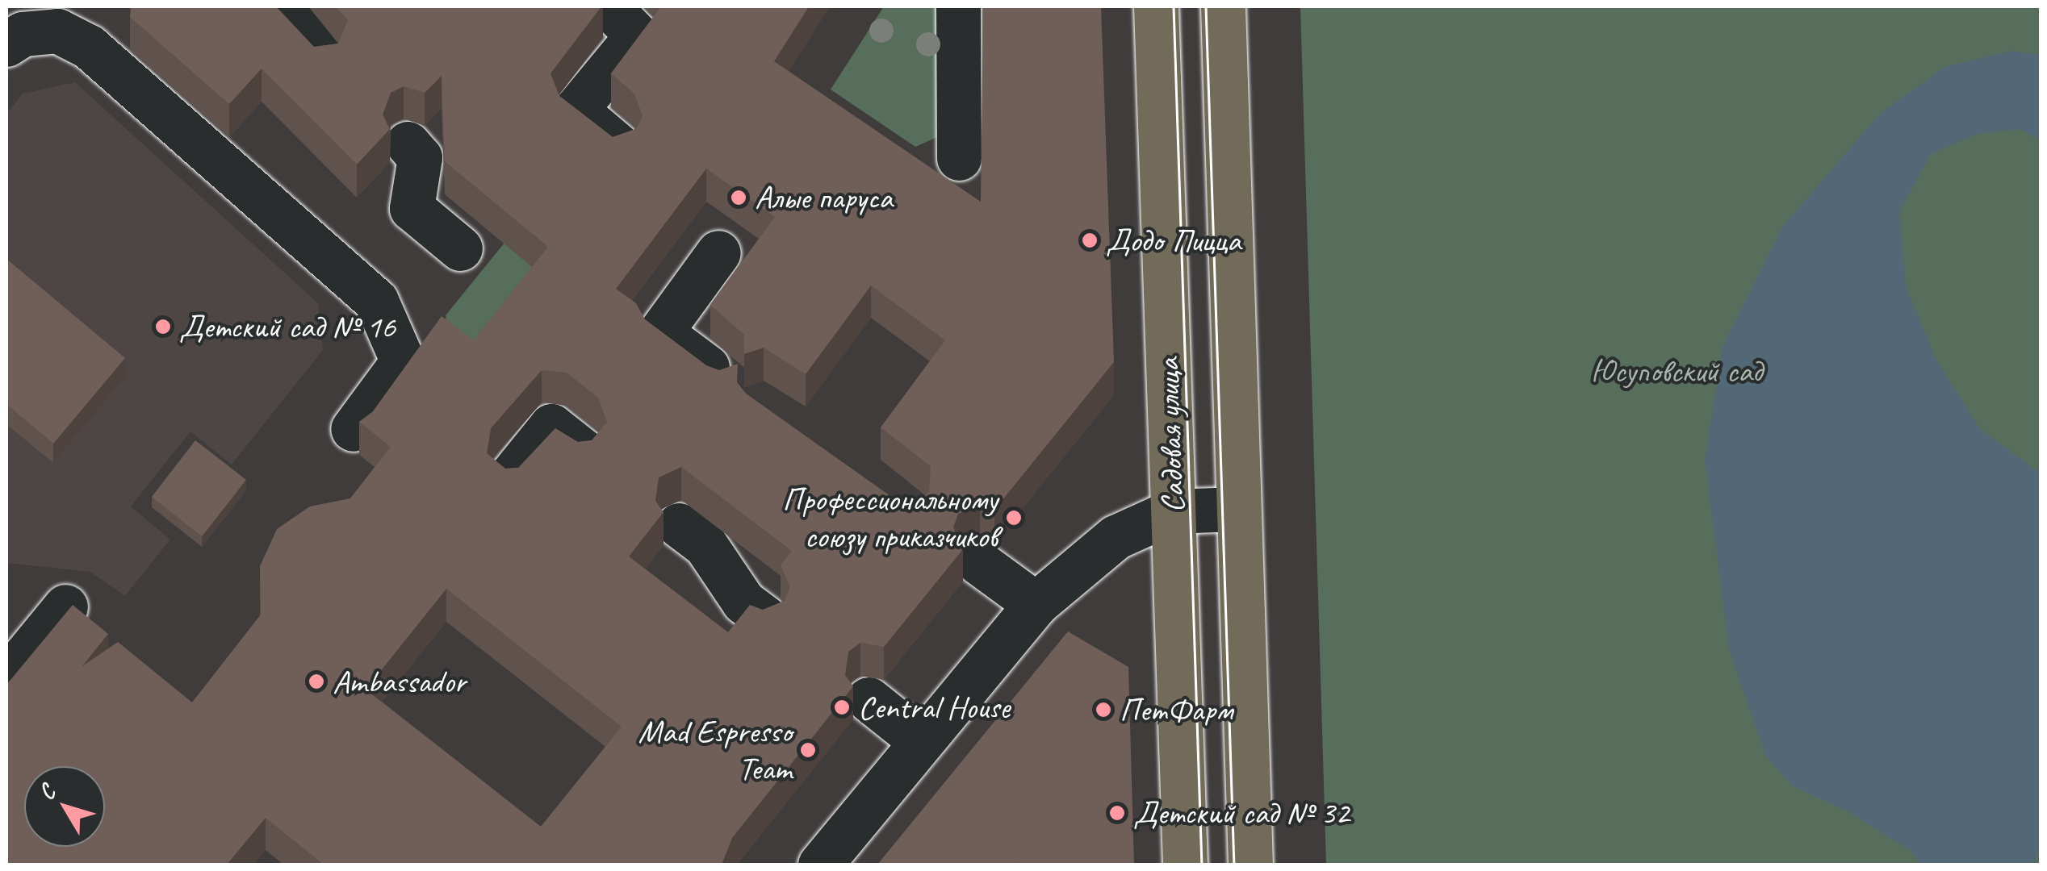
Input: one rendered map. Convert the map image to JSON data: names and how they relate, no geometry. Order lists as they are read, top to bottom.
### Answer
{
  "streets": {
    "main road": ["Садовая улица"]
  },
  "parks": ["Юсуповский сад"],
  "places": [
    "Алые паруса",
    "Додо Пицца",
    "Детский сад № 16",
    "Профессиональному союзу приказчиков",
    "Ambassador",
    "Central House",
    "ПетФарм",
    "Mad Espresso Team",
    "Детский сад № 32"
  ],
  "north": "top left"
}
